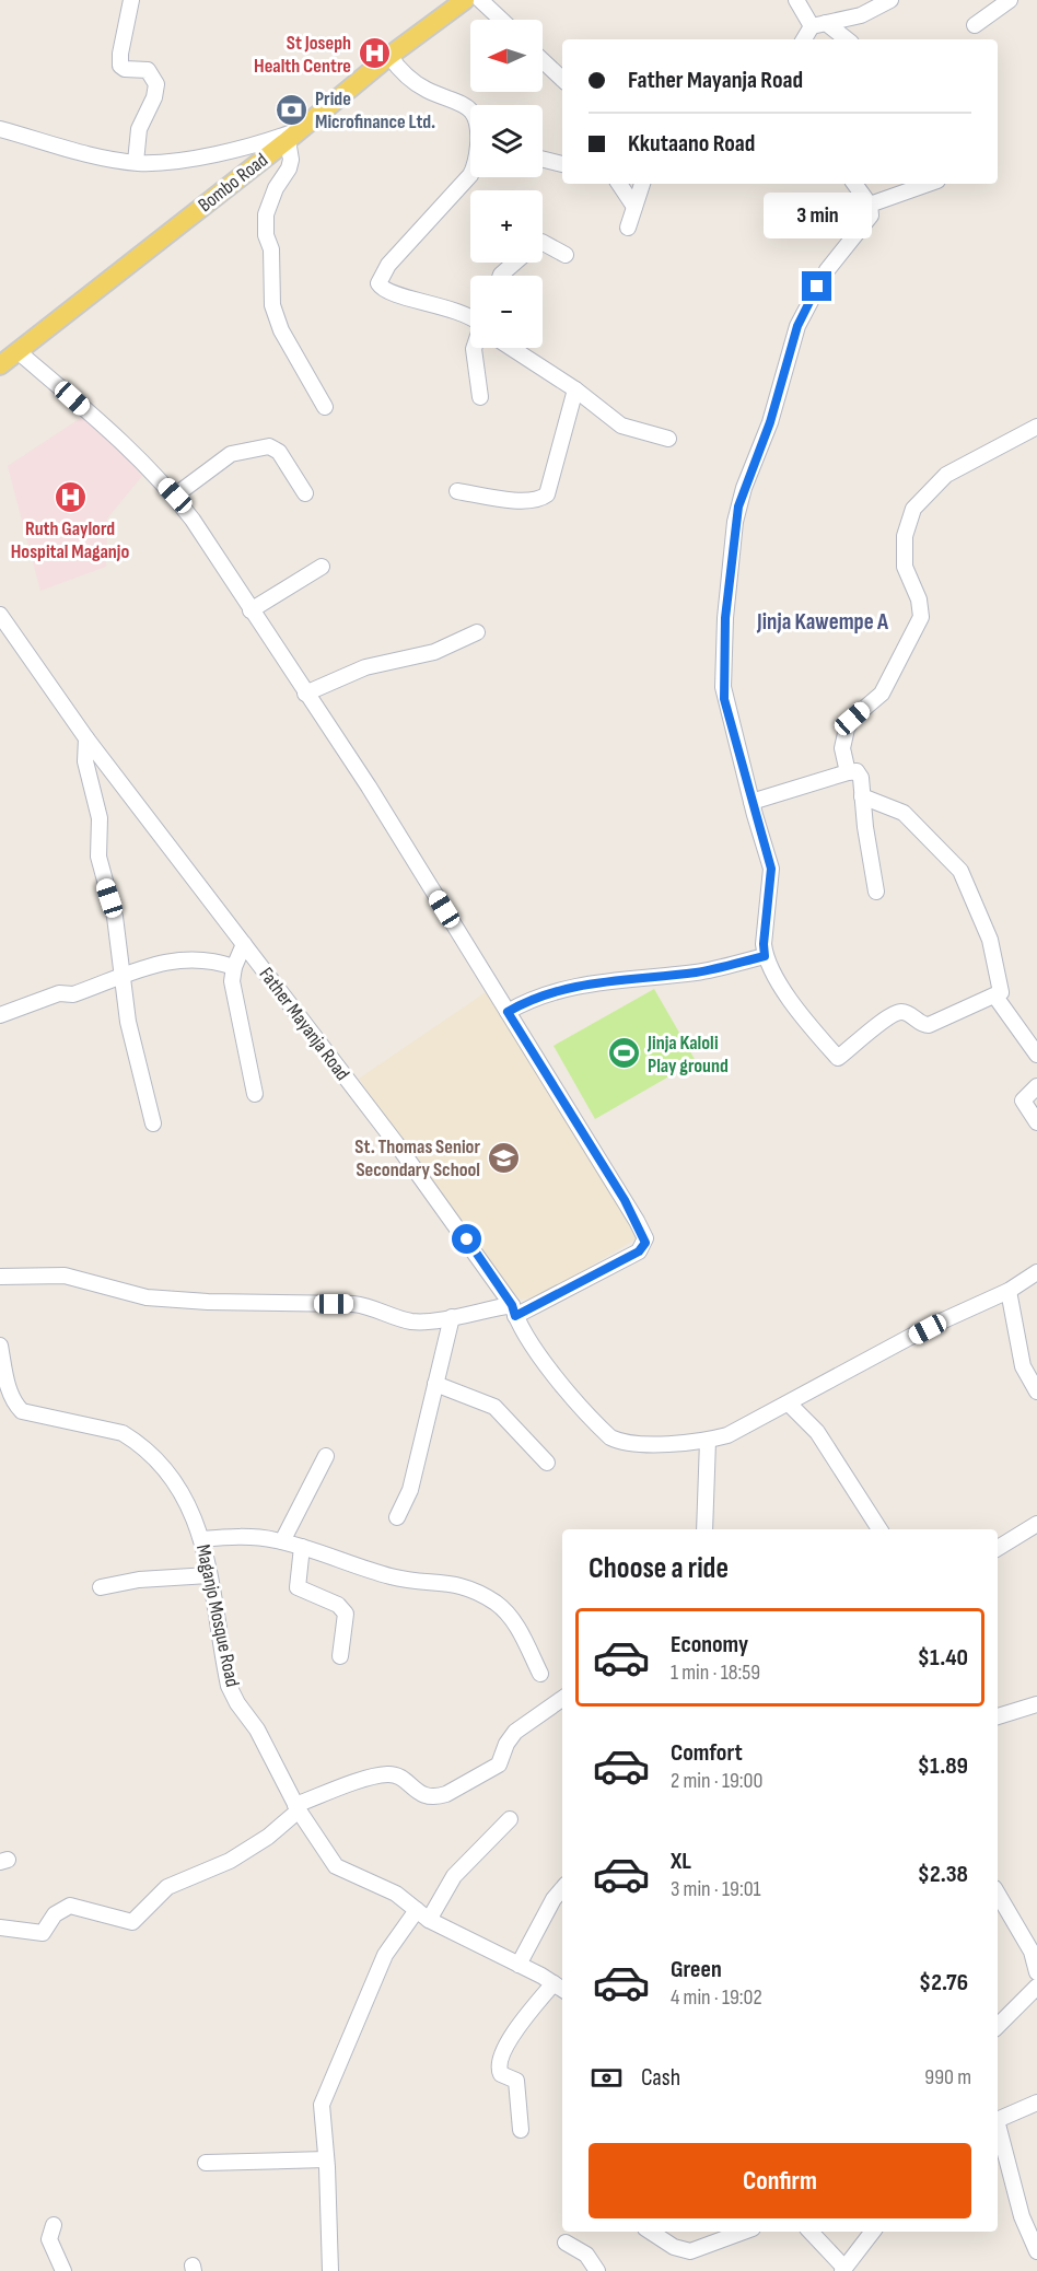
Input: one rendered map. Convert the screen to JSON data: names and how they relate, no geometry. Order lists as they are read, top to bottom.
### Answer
{
  "streets": {
    "main road": ["Bombo Road"],
    "street": ["Father Mayanja Road", "Maganjo Mosque Road"]
  },
  "districts": ["Jinja Kawempe A"],
  "places": {
    "hospital": ["St Joseph Health Centre", "Ruth Gaylord Hospital Maganjo"],
    "bank": ["Pride Microfinance Ltd."],
    "sports": ["Jinja Kaloli Play ground"],
    "school or university": ["St. Thomas Senior Secondary School"]
  },
  "north": "left",
  "page": {
    "map_buttons": ["+", "−"],
    "banner": ["Father Mayanja Road", "Kkutaano Road"],
    "bubble": "3 min",
    "heading": "Choose a ride",
    "list": [
      {
        "name": "Economy",
        "note": "1 min · 18:59",
        "value": "$1.40"
      },
      {
        "name": "Comfort",
        "note": "2 min · 19:00",
        "value": "$1.89"
      },
      {
        "name": "XL",
        "note": "3 min · 19:01",
        "value": "$2.38"
      },
      {
        "name": "Green",
        "note": "4 min · 19:02",
        "value": "$2.76"
      }
    ],
    "pay": ["Cash", "990 m"],
    "buttons": "Confirm"
  }
}
